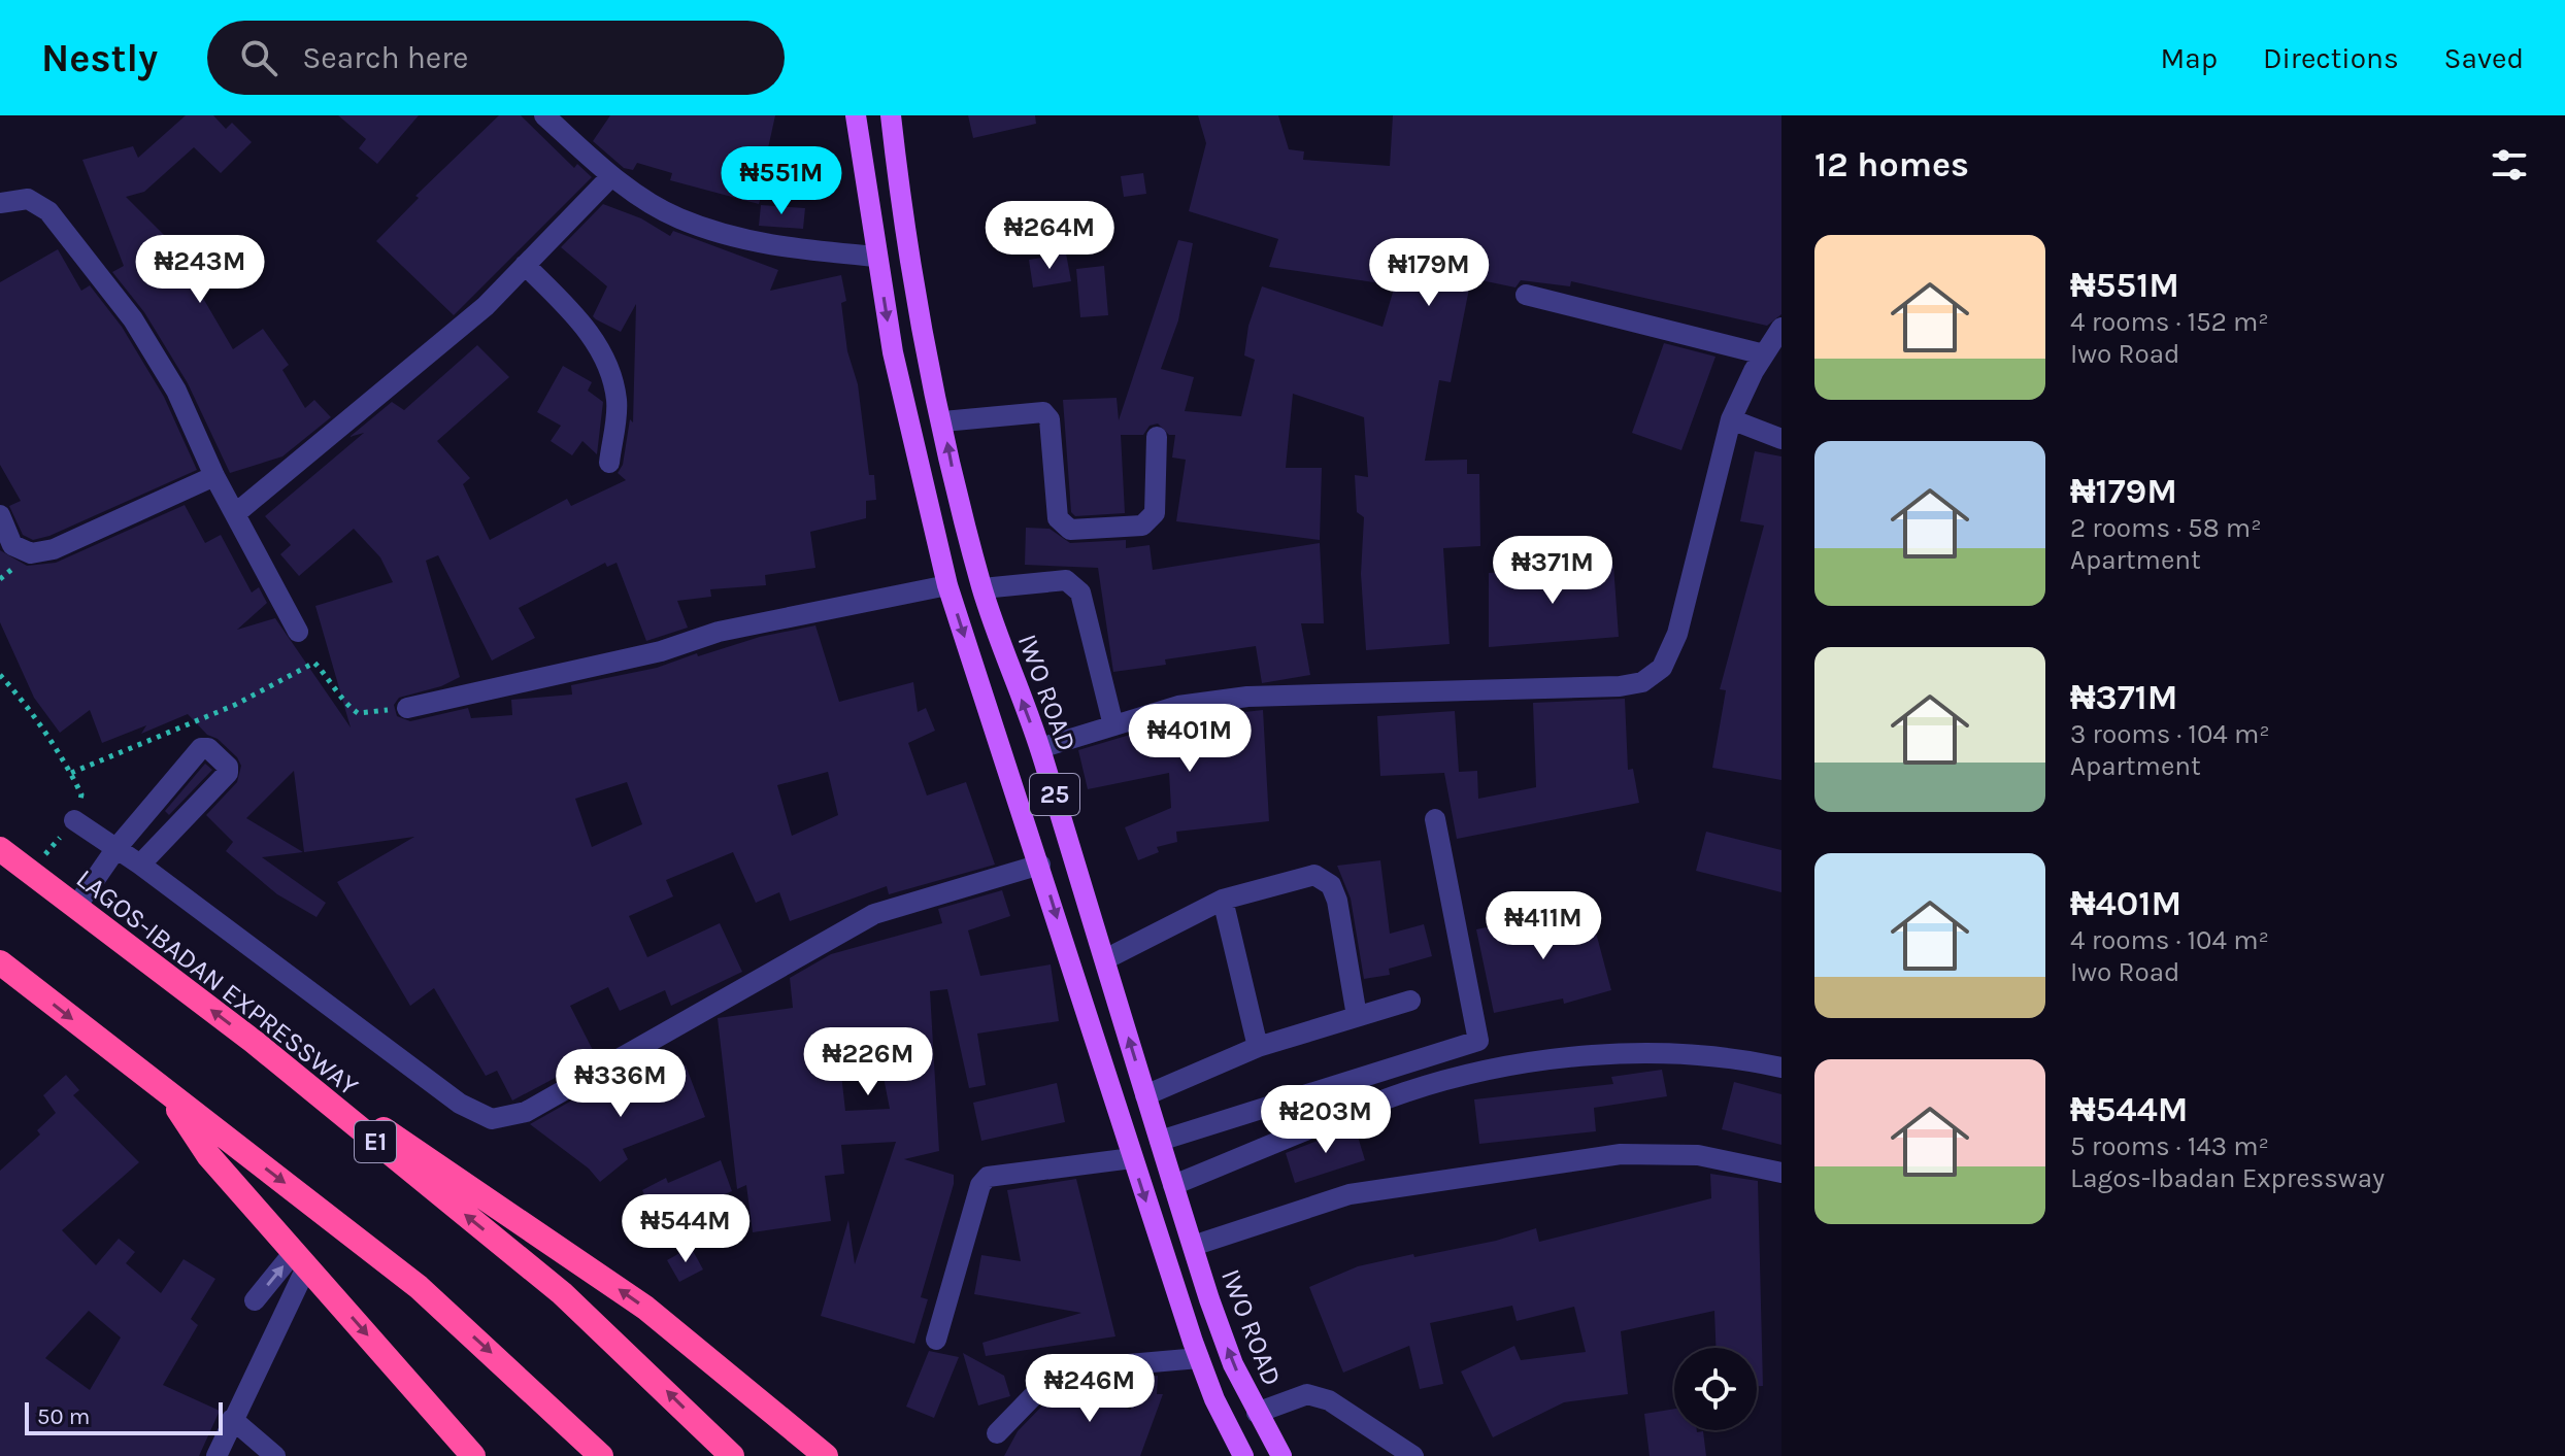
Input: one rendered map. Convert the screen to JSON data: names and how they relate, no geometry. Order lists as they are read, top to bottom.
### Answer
{
  "streets": {
    "highway": ["LAGOS-IBADAN EXPRESSWAY", "E1"],
    "main road": ["IWO ROAD", "25"]
  },
  "scale_bar": "50 m",
  "page": {
    "header": "Nestly",
    "search": "Search here",
    "nav": ["Map", "Directions", "Saved"],
    "heading": "12 homes",
    "price": [
      "₦551M",
      "₦264M",
      "₦243M",
      "₦179M",
      "₦371M",
      "₦401M",
      "₦411M",
      "₦226M",
      "₦336M",
      "₦203M",
      "₦544M",
      "₦246M"
    ],
    "list": [
      {
        "name": "₦551M",
        "note": "4 rooms · 152 m² · Iwo Road"
      },
      {
        "name": "₦179M",
        "note": "2 rooms · 58 m² · Apartment"
      },
      {
        "name": "₦371M",
        "note": "3 rooms · 104 m² · Apartment"
      },
      {
        "name": "₦401M",
        "note": "4 rooms · 104 m² · Iwo Road"
      },
      {
        "name": "₦544M",
        "note": "5 rooms · 143 m² · Lagos-Ibadan Expressway"
      }
    ],
    "scale": "50 m"
  }
}
